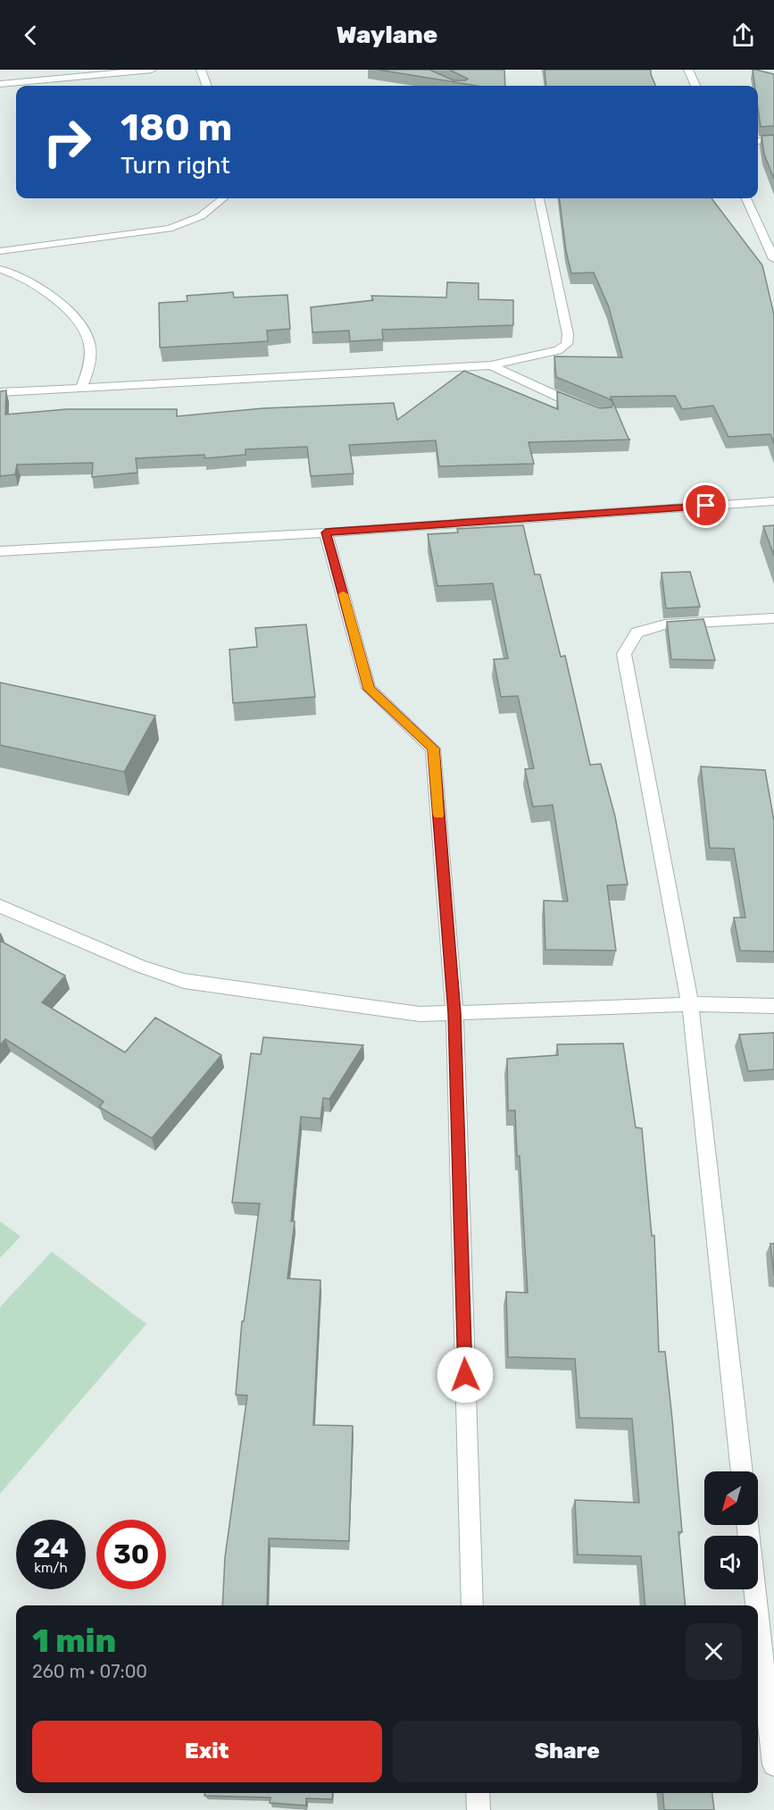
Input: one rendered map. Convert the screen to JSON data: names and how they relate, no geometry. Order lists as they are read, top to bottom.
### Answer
{
  "north": "bottom left",
  "page": {
    "header": "Waylane",
    "turn": ["180 m", "Turn right"],
    "speed": "24 km/h",
    "limit": "30",
    "heading": ["1 min", "260 m · 07:00"],
    "buttons": ["Exit", "Share"]
  }
}
